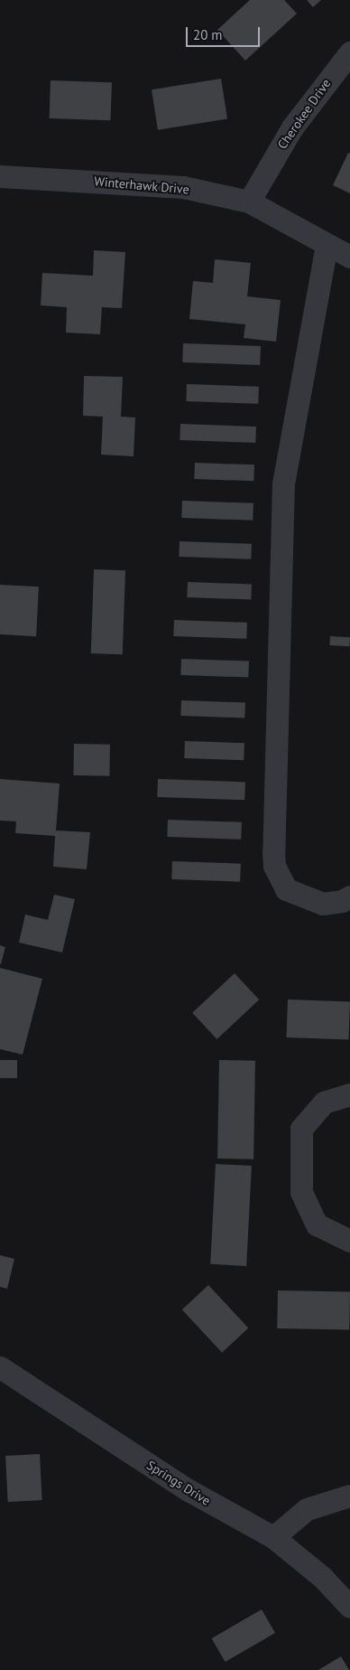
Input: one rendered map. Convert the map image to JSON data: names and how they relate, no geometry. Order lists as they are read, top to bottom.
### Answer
{
  "streets": {
    "street": ["Cherokee Drive", "Winterhawk Drive", "Springs Drive"]
  },
  "crossings": [
    ["Cherokee Drive", "Winterhawk Drive"]
  ],
  "scale_bar": "20 m"
}
